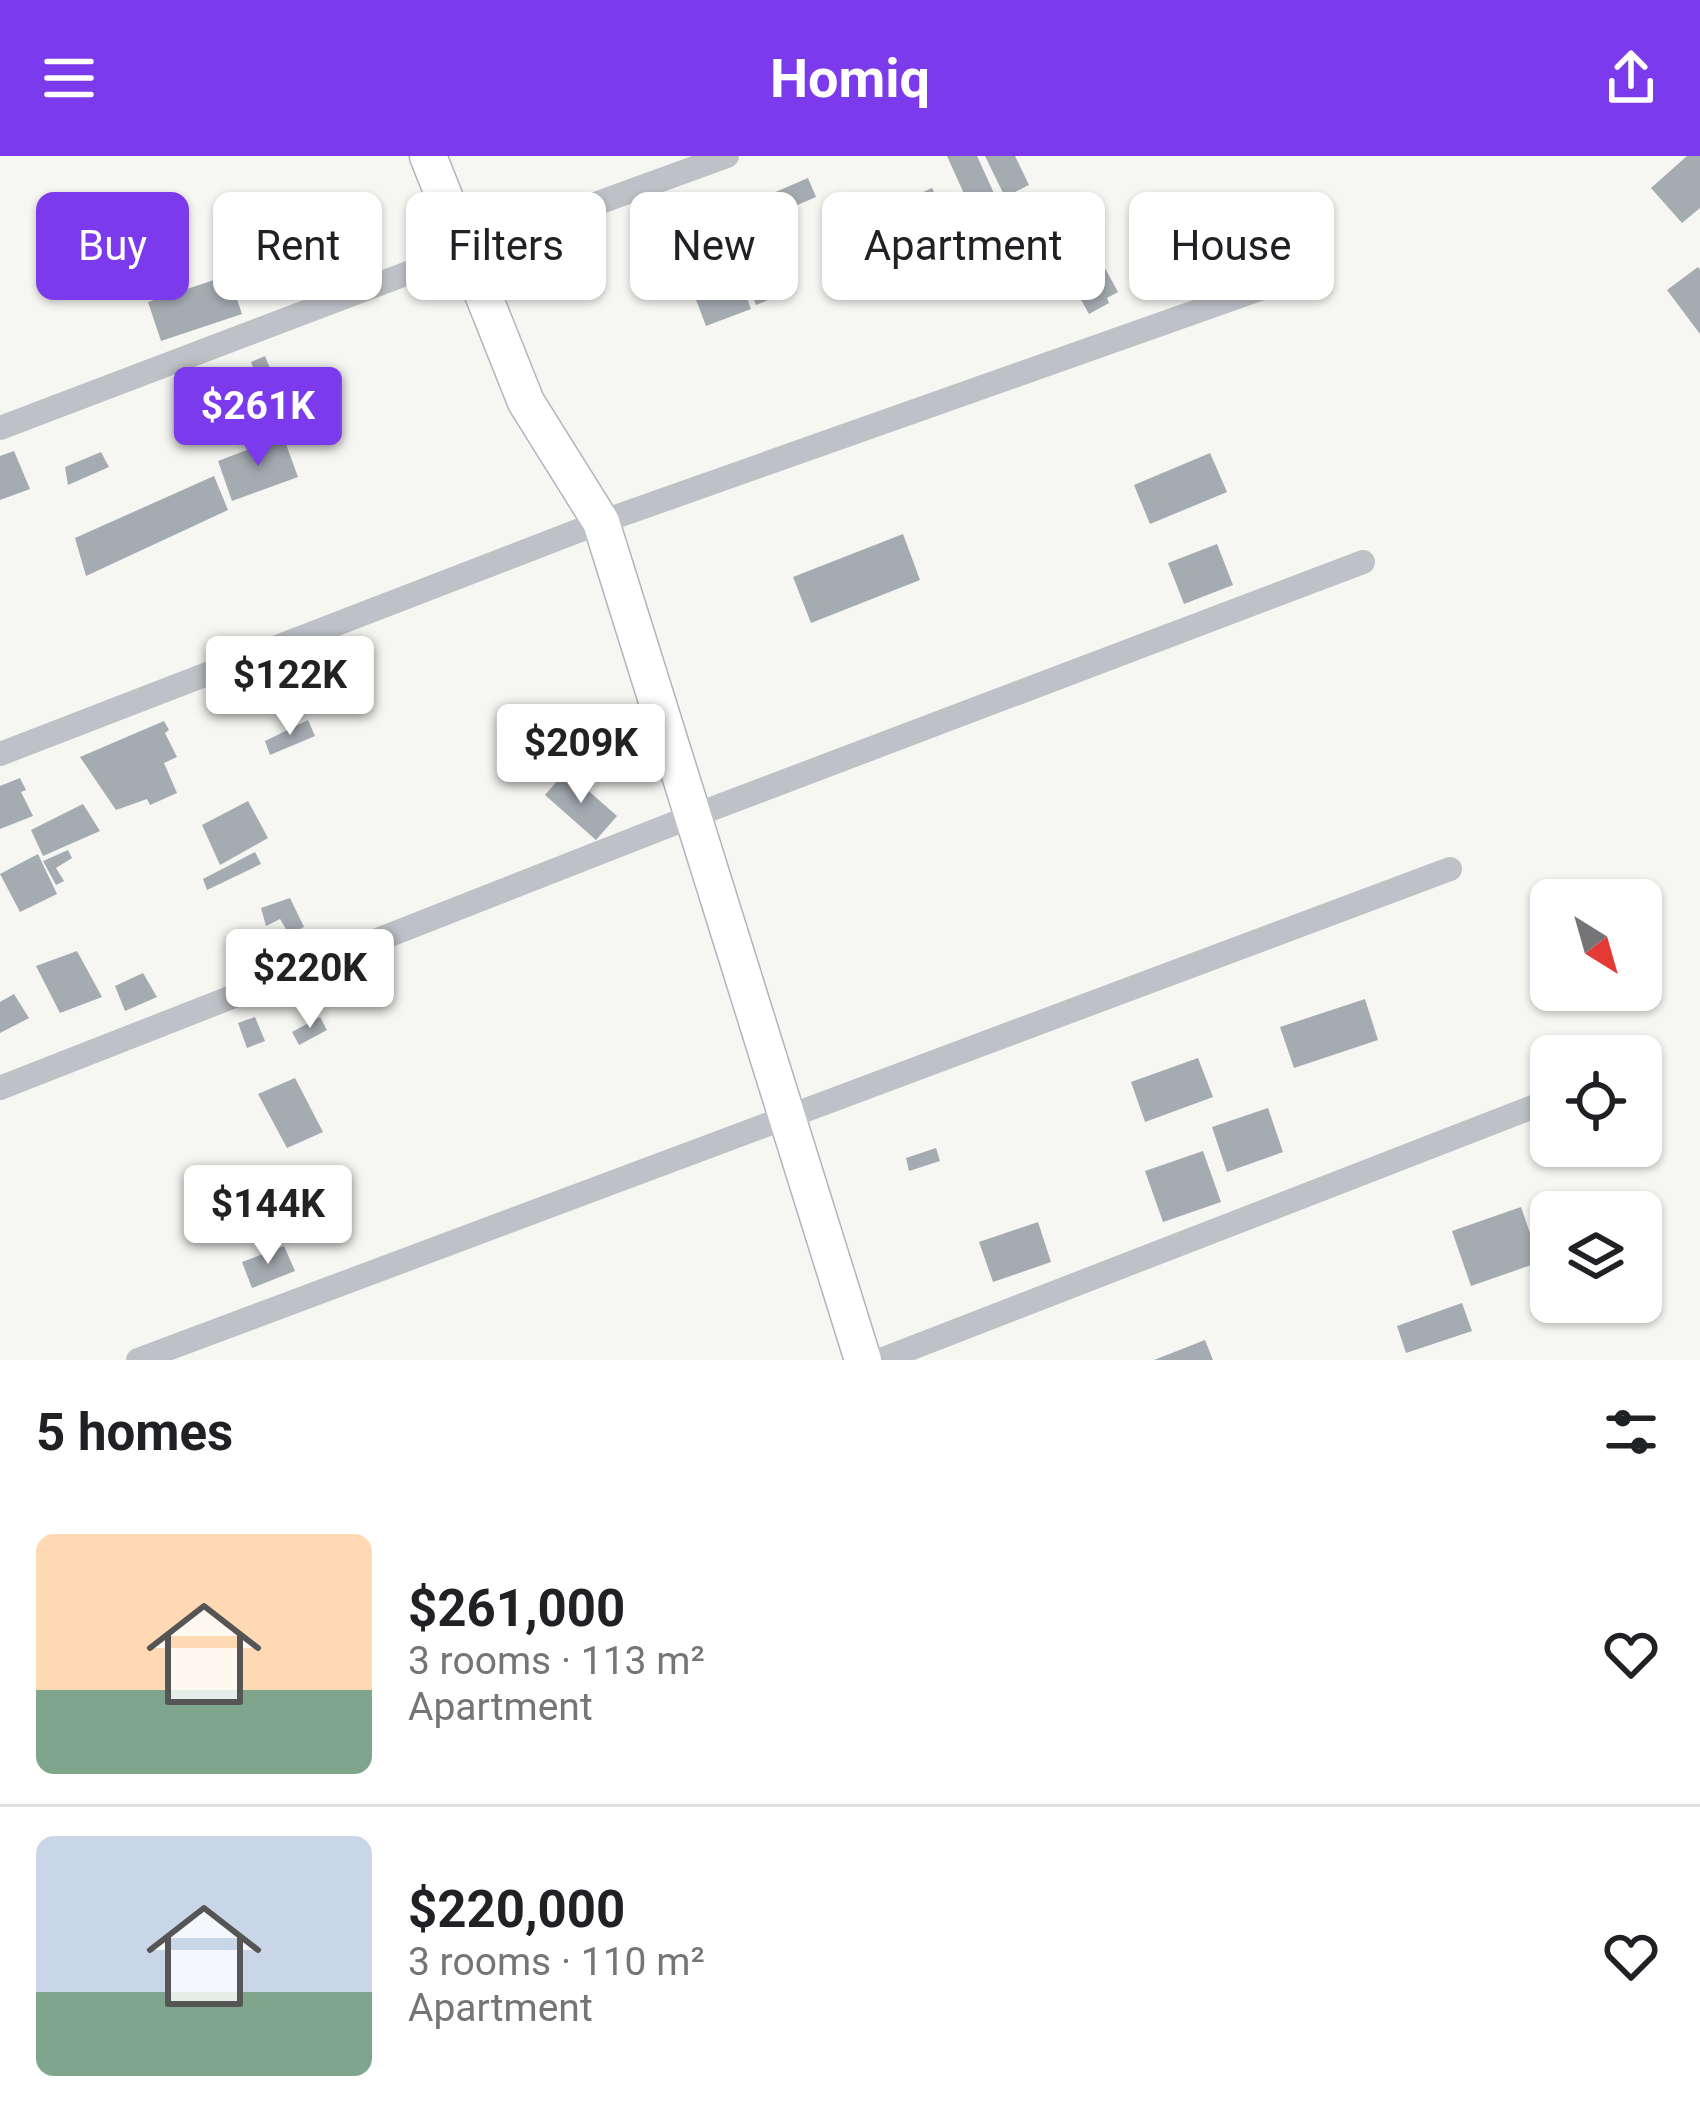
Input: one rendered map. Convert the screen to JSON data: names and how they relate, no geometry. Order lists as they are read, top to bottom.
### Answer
{
  "north": "bottom right",
  "page": {
    "header": "Homiq",
    "chip": [
      "Buy",
      "Rent",
      "Filters",
      "New",
      "Apartment",
      "House"
    ],
    "price": [
      "$261K",
      "$122K",
      "$209K",
      "$220K",
      "$144K"
    ],
    "heading": "5 homes",
    "list": [
      {
        "name": "$261,000",
        "note": "3 rooms · 113 m² · Apartment"
      },
      {
        "name": "$220,000",
        "note": "3 rooms · 110 m² · Apartment"
      }
    ]
  }
}
